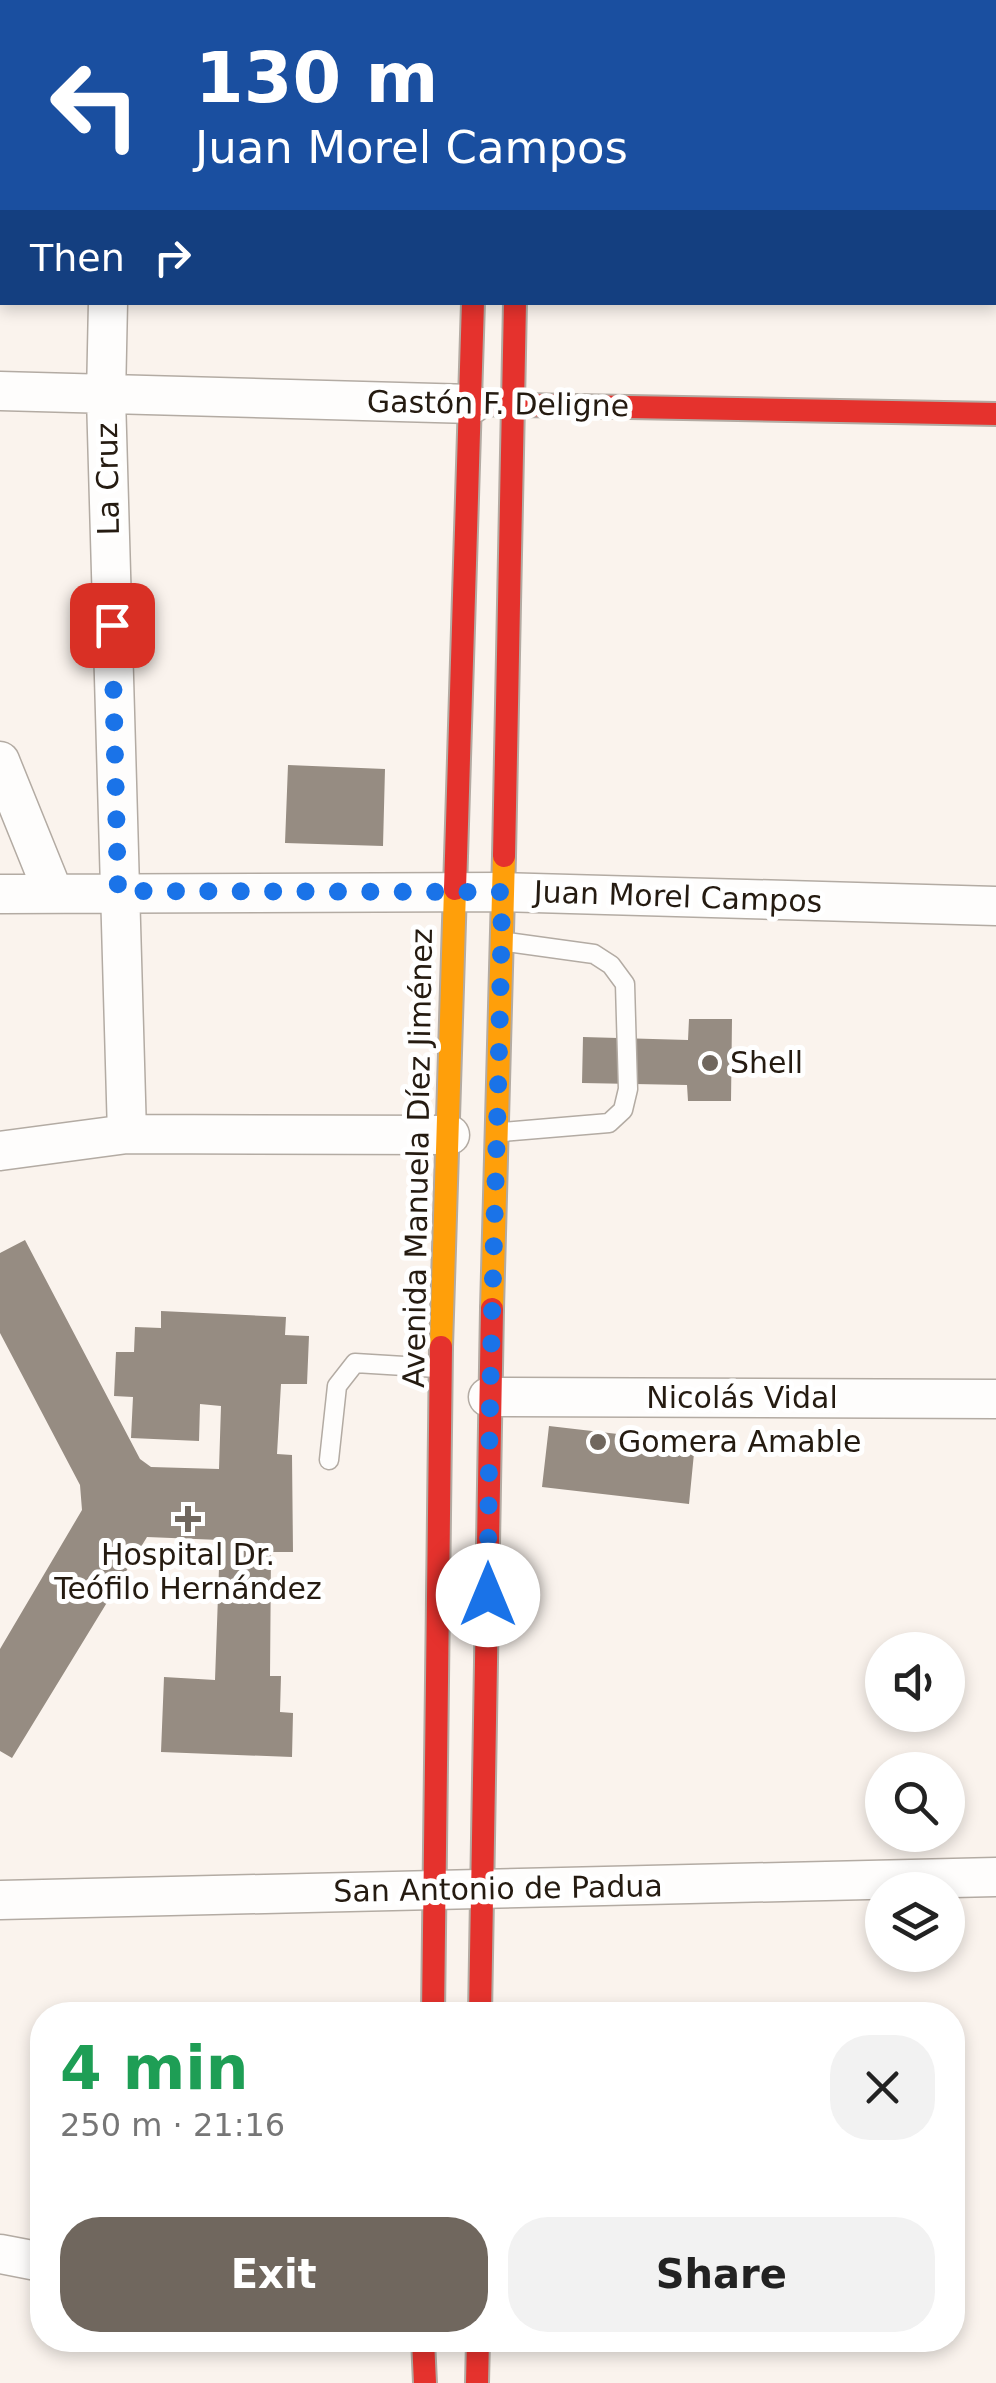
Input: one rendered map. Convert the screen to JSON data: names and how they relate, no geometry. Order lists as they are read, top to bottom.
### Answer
{
  "streets": {
    "main road": ["Gastón F. Deligne", "Avenida Manuela Díez Jiménez"],
    "street": [
      "La Cruz",
      "Juan Morel Campos",
      "Nicolás Vidal",
      "San Antonio de Padua"
    ]
  },
  "crossings": [
    ["Gastón F. Deligne", "La Cruz"],
    ["Gastón F. Deligne", "Avenida Manuela Díez Jiménez"],
    ["La Cruz", "Juan Morel Campos"],
    ["Juan Morel Campos", "Avenida Manuela Díez Jiménez"],
    ["Avenida Manuela Díez Jiménez", "San Antonio de Padua"]
  ],
  "places": {
    "other": ["Shell", "Gomera Amable"],
    "health": ["Hospital Dr. Teófilo Hernández"]
  },
  "page": {
    "turn": ["130 m", "Juan Morel Campos"],
    "then": "Then",
    "heading": ["4 min", "250 m · 21:16"],
    "buttons": ["Exit", "Share"]
  }
}
